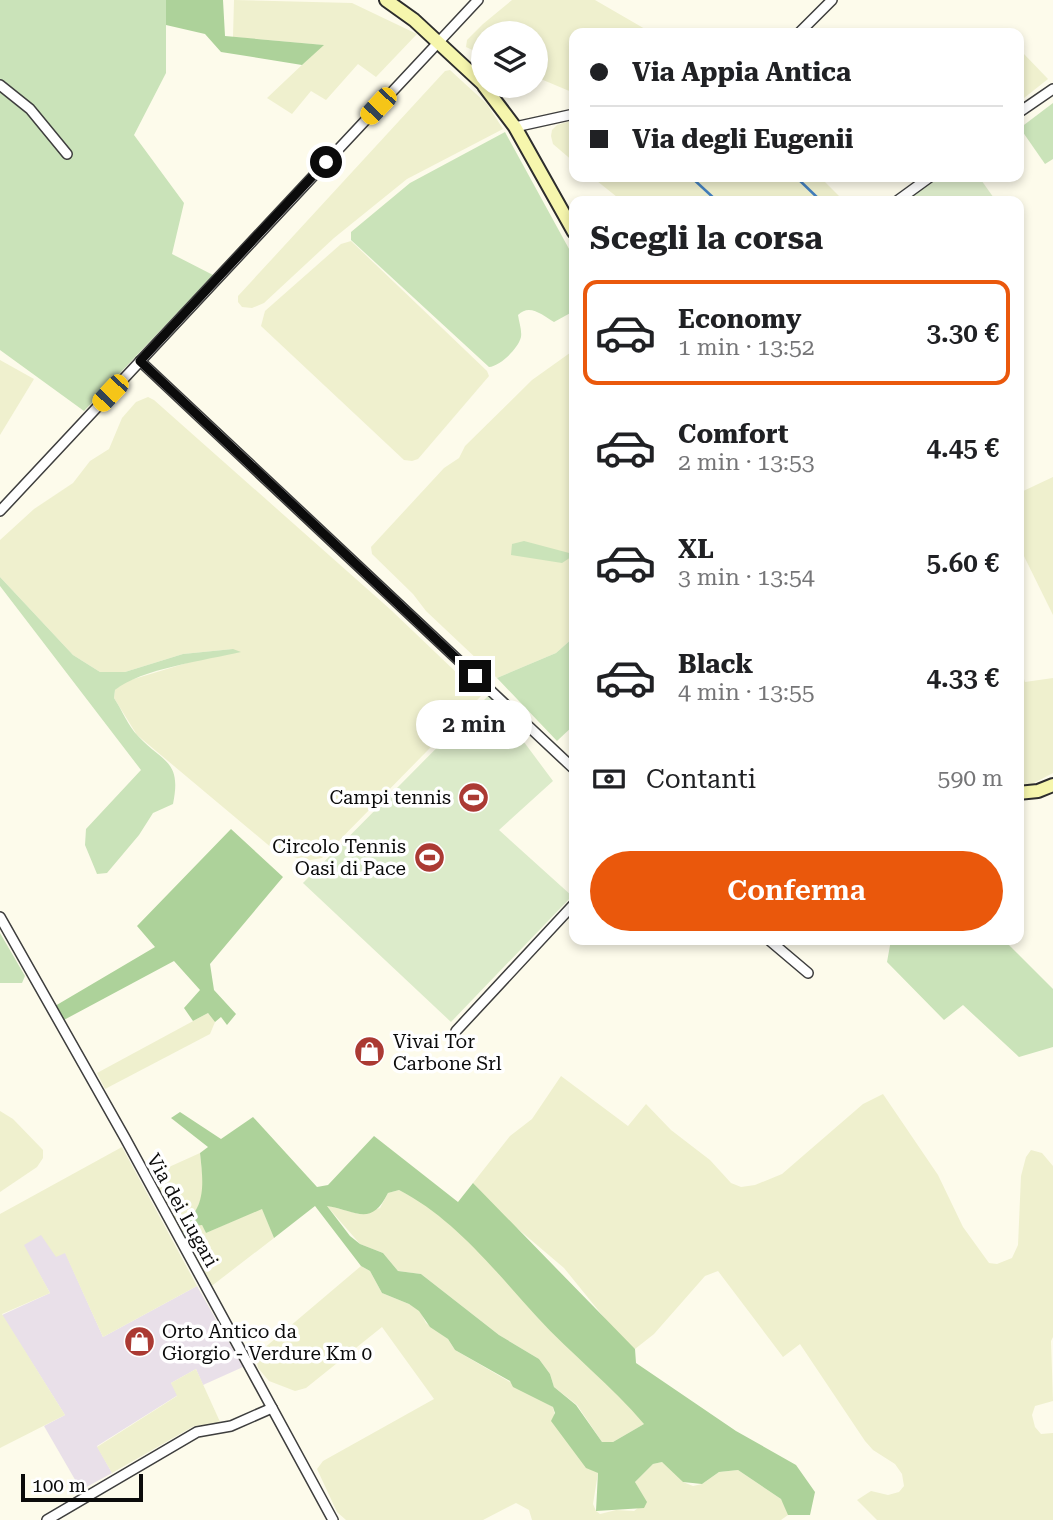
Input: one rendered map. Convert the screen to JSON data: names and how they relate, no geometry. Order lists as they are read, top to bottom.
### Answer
{
  "streets": {
    "street": ["Via dei Lugari"]
  },
  "places": {
    "sports": ["Campi tennis", "Circolo Tennis Oasi di Pace"],
    "shop": ["Vivai Tor Carbone Srl", "Orto Antico da Giorgio - Verdure Km 0"]
  },
  "scale_bar": "100 m",
  "page": {
    "banner": ["Via Appia Antica", "Via degli Eugenii"],
    "heading": "Scegli la corsa",
    "list": [
      {
        "name": "Economy",
        "note": "1 min · 13:52",
        "value": "3.30 €"
      },
      {
        "name": "Comfort",
        "note": "2 min · 13:53",
        "value": "4.45 €"
      },
      {
        "name": "XL",
        "note": "3 min · 13:54",
        "value": "5.60 €"
      },
      {
        "name": "Black",
        "note": "4 min · 13:55",
        "value": "4.33 €"
      }
    ],
    "bubble": "2 min",
    "pay": ["Contanti", "590 m"],
    "buttons": "Conferma",
    "scale": "100 m"
  }
}
